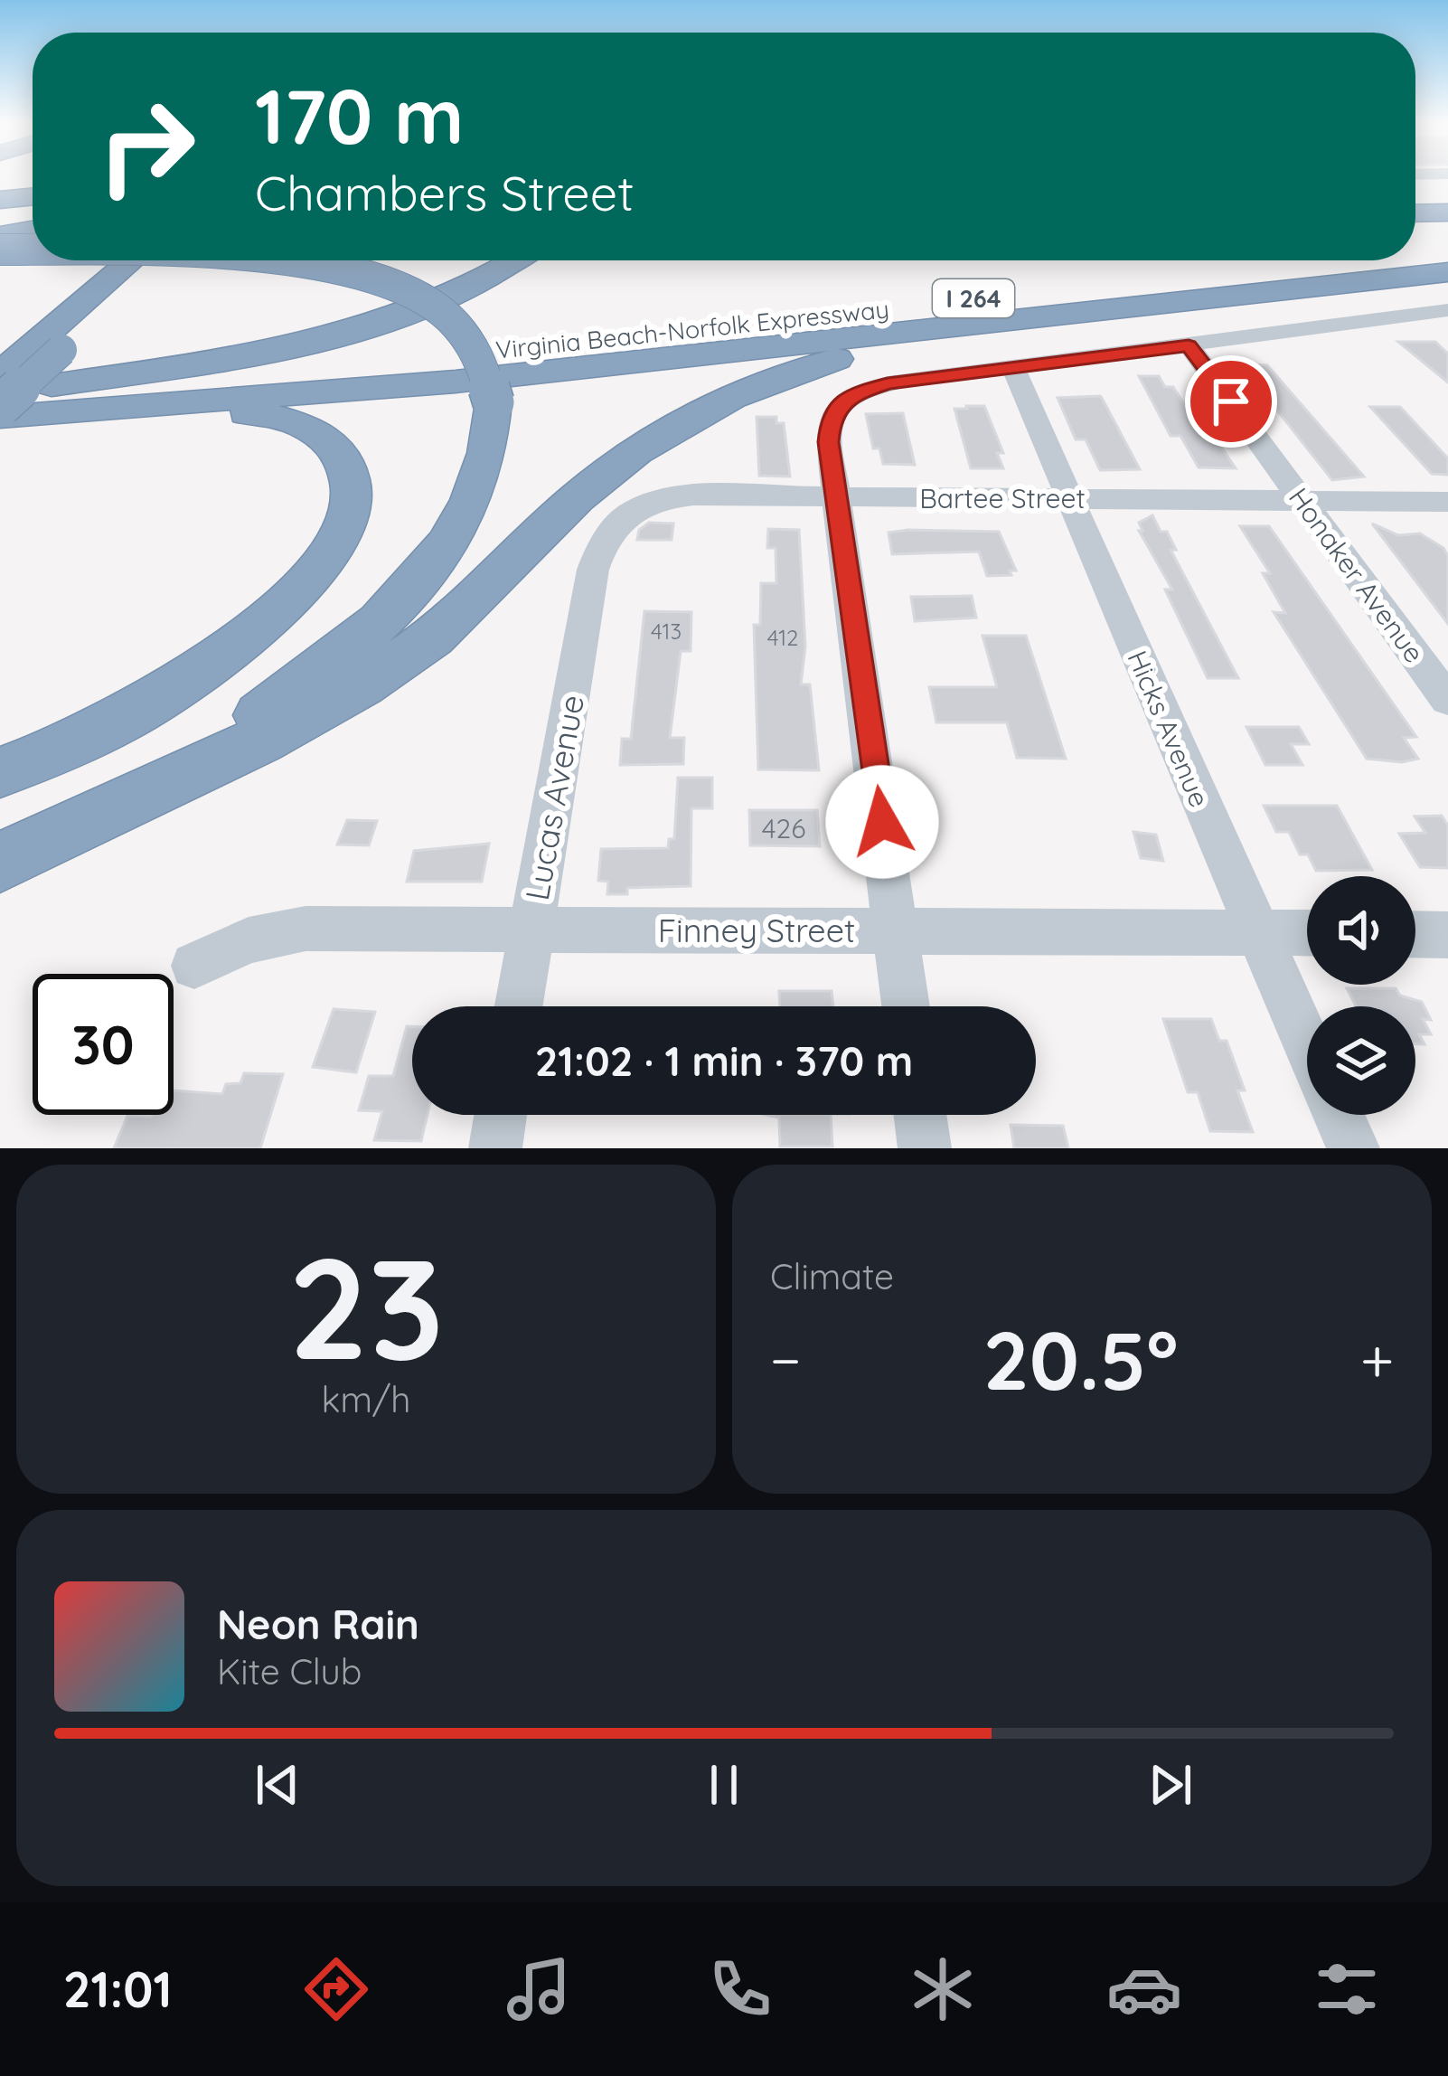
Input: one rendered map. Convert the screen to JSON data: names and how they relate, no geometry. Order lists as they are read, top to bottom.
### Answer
{
  "streets": {
    "highway": ["I 264", "Virginia Beach-Norfolk Expressway"],
    "street": [
      "Bartee Street",
      "Honaker Avenue",
      "Hicks Avenue",
      "Lucas Avenue",
      "Finney Street"
    ]
  },
  "crossings": [
    ["Bartee Street", "Honaker Avenue"],
    ["Bartee Street", "Hicks Avenue"],
    ["Bartee Street", "Lucas Avenue"],
    ["Hicks Avenue", "Finney Street"],
    ["Lucas Avenue", "Finney Street"]
  ],
  "house_numbers": ["413", "412", "426"],
  "page": {
    "turn": ["170 m", "Chambers Street"],
    "limit": "30",
    "trip": "21:02 · 1 min · 370 m",
    "tile": [
      ["23", "km/h"],
      "Climate"
    ],
    "heat": ["−", "20.5°", "+"],
    "song": ["Neon Rain", "Kite Club"],
    "tabs": "21:01"
  }
}
